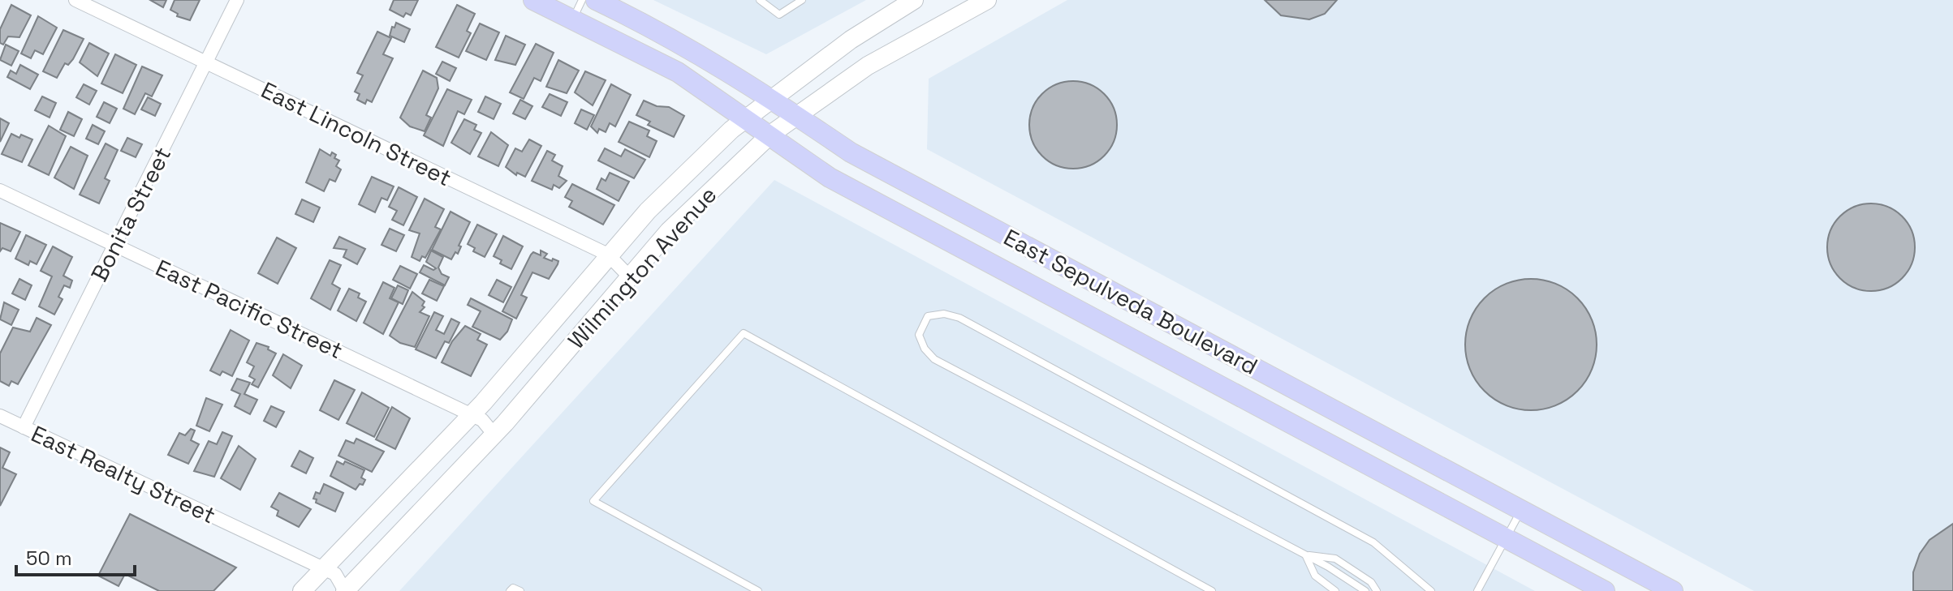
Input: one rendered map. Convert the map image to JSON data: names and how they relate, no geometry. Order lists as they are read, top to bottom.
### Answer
{
  "streets": {
    "main road": ["Wilmington Avenue", "East Sepulveda Boulevard"],
    "street": [
      "East Lincoln Street",
      "Bonita Street",
      "East Pacific Street",
      "East Realty Street"
    ]
  },
  "crossings": [
    ["East Lincoln Street", "Bonita Street"],
    ["East Lincoln Street", "Wilmington Avenue"],
    ["Bonita Street", "East Pacific Street"],
    ["Bonita Street", "East Realty Street"],
    ["Wilmington Avenue", "East Sepulveda Boulevard"],
    ["Wilmington Avenue", "East Pacific Street"],
    ["Wilmington Avenue", "East Realty Street"]
  ],
  "scale_bar": "50 m"
}
